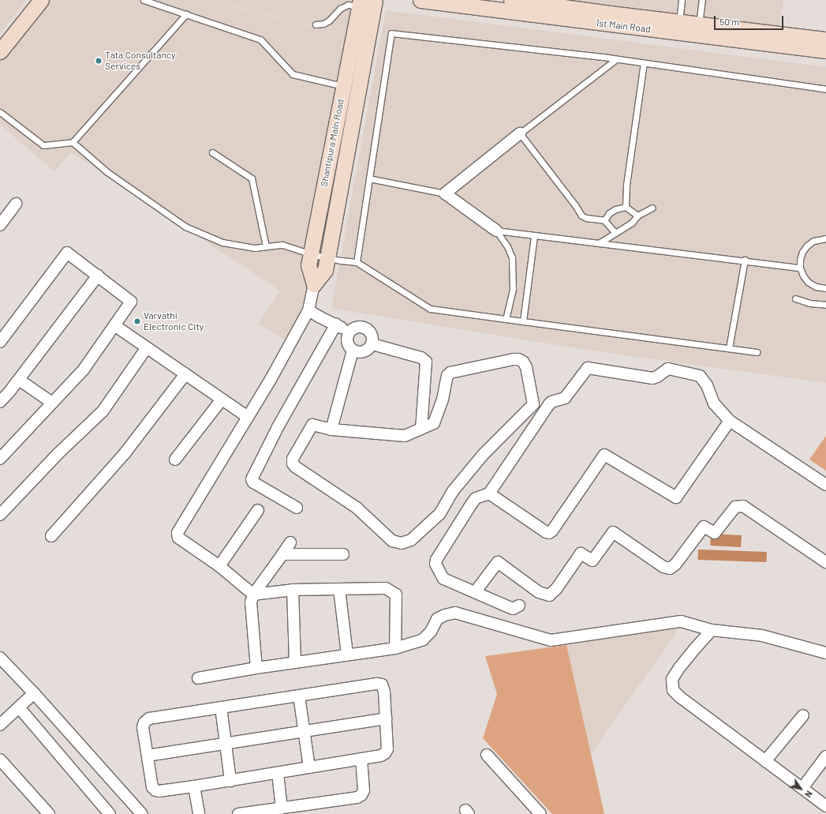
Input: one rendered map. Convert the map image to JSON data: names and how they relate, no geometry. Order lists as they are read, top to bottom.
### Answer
{
  "streets": {
    "street": ["1st Main Road", "Shantipura Main Road"]
  },
  "places": ["Tata Consultancy Services", "Varvathi Electronic City"],
  "scale_bar": "50 m",
  "north": "bottom right"
}
